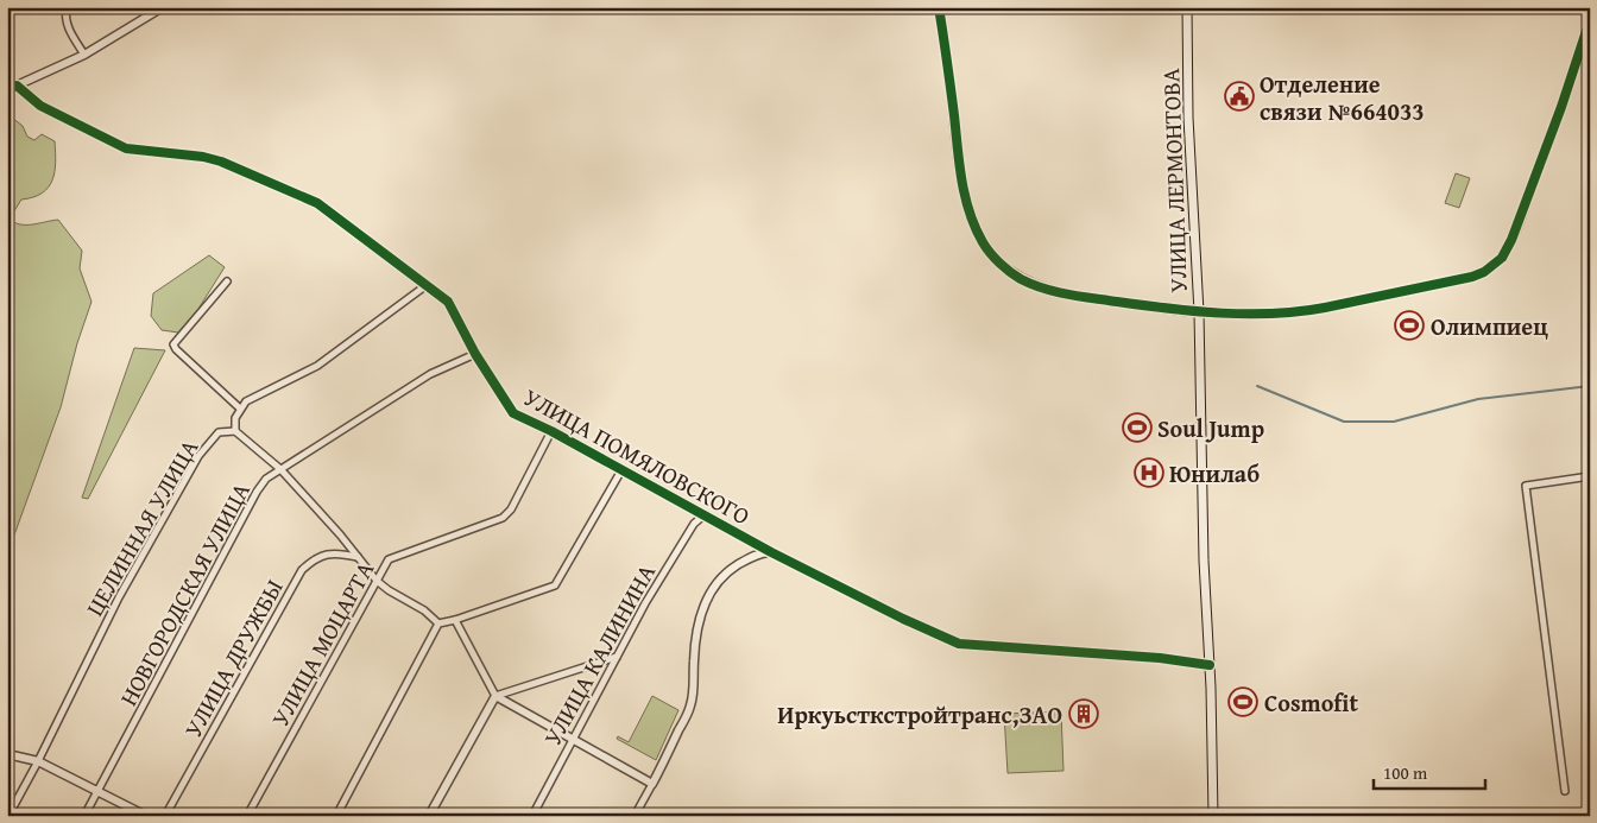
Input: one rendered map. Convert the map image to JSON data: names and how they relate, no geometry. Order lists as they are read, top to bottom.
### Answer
{
  "streets": {
    "main road": ["УЛИЦА ЛЕРМОНТОВА"],
    "street": [
      "УЛИЦА ПОМЯЛОВСКОГО",
      "ЦЕЛИННАЯ УЛИЦА",
      "НОВГОРОДСКАЯ УЛИЦА",
      "УЛИЦА МОЦАРТА",
      "УЛИЦА КАЛИНИНА",
      "УЛИЦА ДРУЖБЫ"
    ]
  },
  "crossings": [
    ["УЛИЦА ЛЕРМОНТОВА", "УЛИЦА ПОМЯЛОВСКОГО"],
    ["УЛИЦА ПОМЯЛОВСКОГО", "НОВГОРОДСКАЯ УЛИЦА"],
    ["УЛИЦА ПОМЯЛОВСКОГО", "УЛИЦА МОЦАРТА"],
    ["УЛИЦА ПОМЯЛОВСКОГО", "УЛИЦА КАЛИНИНА"]
  ],
  "places": {
    "public building": ["Отделение связи №664033"],
    "sports": ["Олимпиец", "Soul Jump", "Cosmofit"],
    "hospital": ["Юнилаб"],
    "building": ["Иркуьсткстройтранс,ЗАО"]
  },
  "scale_bar": "100 m"
}
